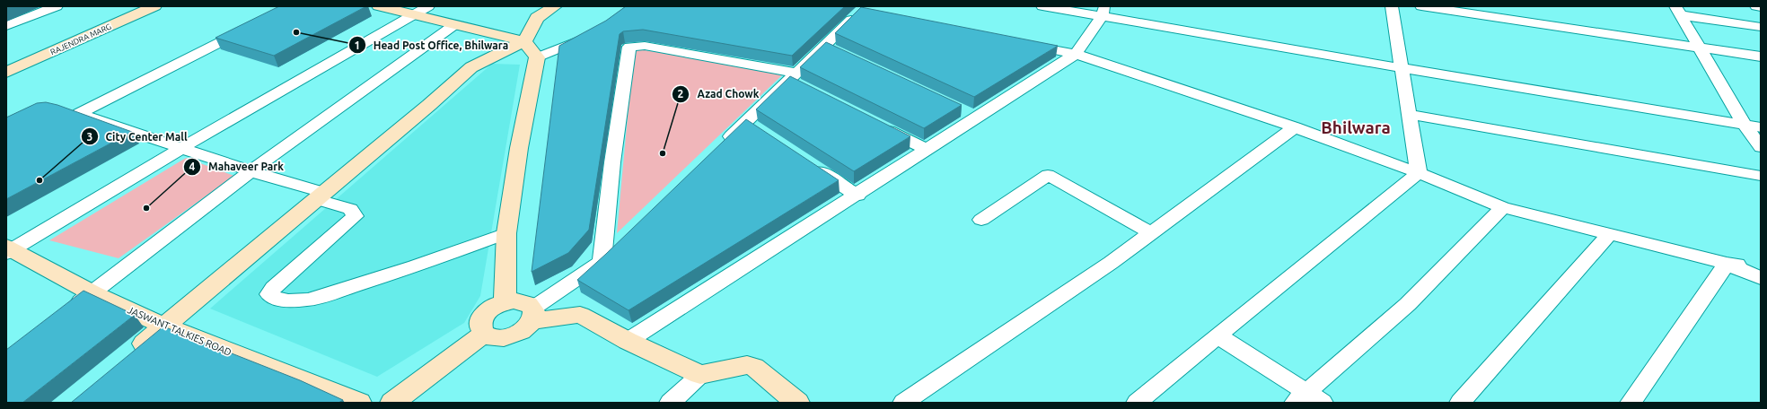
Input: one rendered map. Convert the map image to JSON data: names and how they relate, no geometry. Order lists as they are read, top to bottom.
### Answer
{
  "streets": {
    "street": ["RAJENDRA MARG", "JASWANT TALKIES ROAD"]
  },
  "districts": ["Bhilwara"],
  "places": [
    "Head Post Office, Bhilwara",
    "Azad Chowk",
    "City Center Mall",
    "Mahaveer Park"
  ]
}
